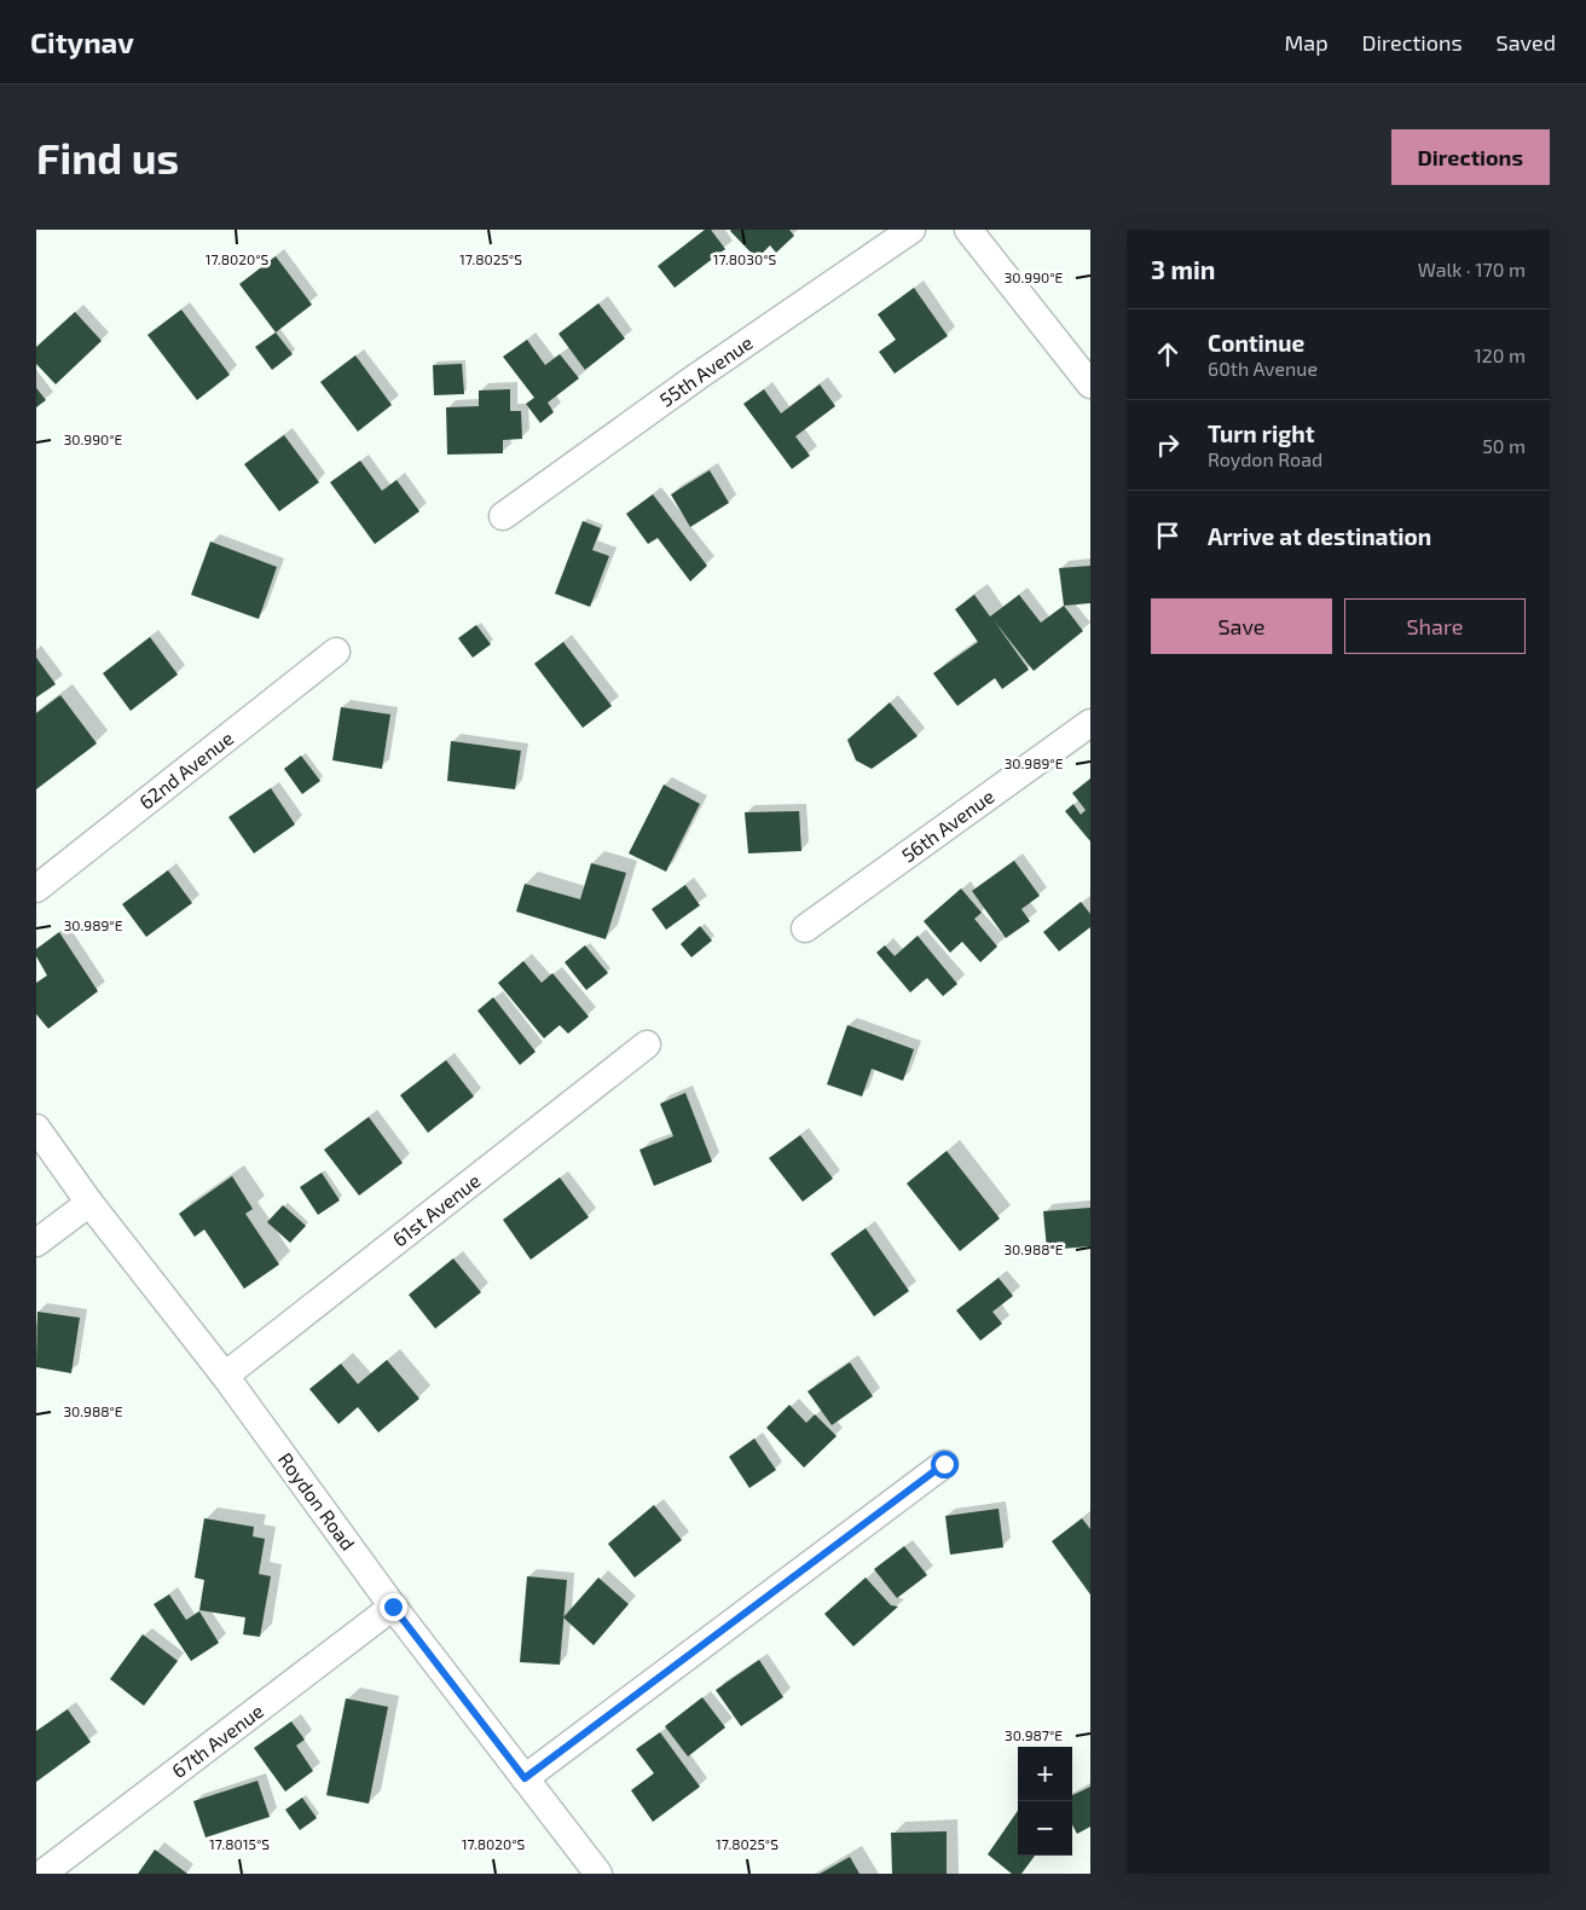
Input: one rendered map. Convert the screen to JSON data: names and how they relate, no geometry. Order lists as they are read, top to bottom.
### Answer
{
  "streets": {
    "street": [
      "55th Avenue",
      "62nd Avenue",
      "56th Avenue",
      "61st Avenue",
      "Roydon Road",
      "67th Avenue"
    ]
  },
  "crossings": [
    ["61st Avenue", "Roydon Road"],
    ["Roydon Road", "67th Avenue"]
  ],
  "page": {
    "header": "Citynav",
    "nav": ["Map", "Directions", "Saved"],
    "buttons": [
      "Directions",
      ["Save", "Share"]
    ],
    "title": "Find us",
    "heading": ["3 min", "Walk · 170 m"],
    "list": [
      ["Continue", "60th Avenue", "120 m"],
      ["Turn right", "Roydon Road", "50 m"],
      "Arrive at destination"
    ],
    "map_buttons": ["+", "−"]
  },
  "coordinates": [
    "17.8020°S",
    "17.8025°S",
    "17.8030°S",
    "30.990°E",
    "30.989°E",
    "30.988°E",
    "30.987°E",
    "17.8015°S"
  ]
}
